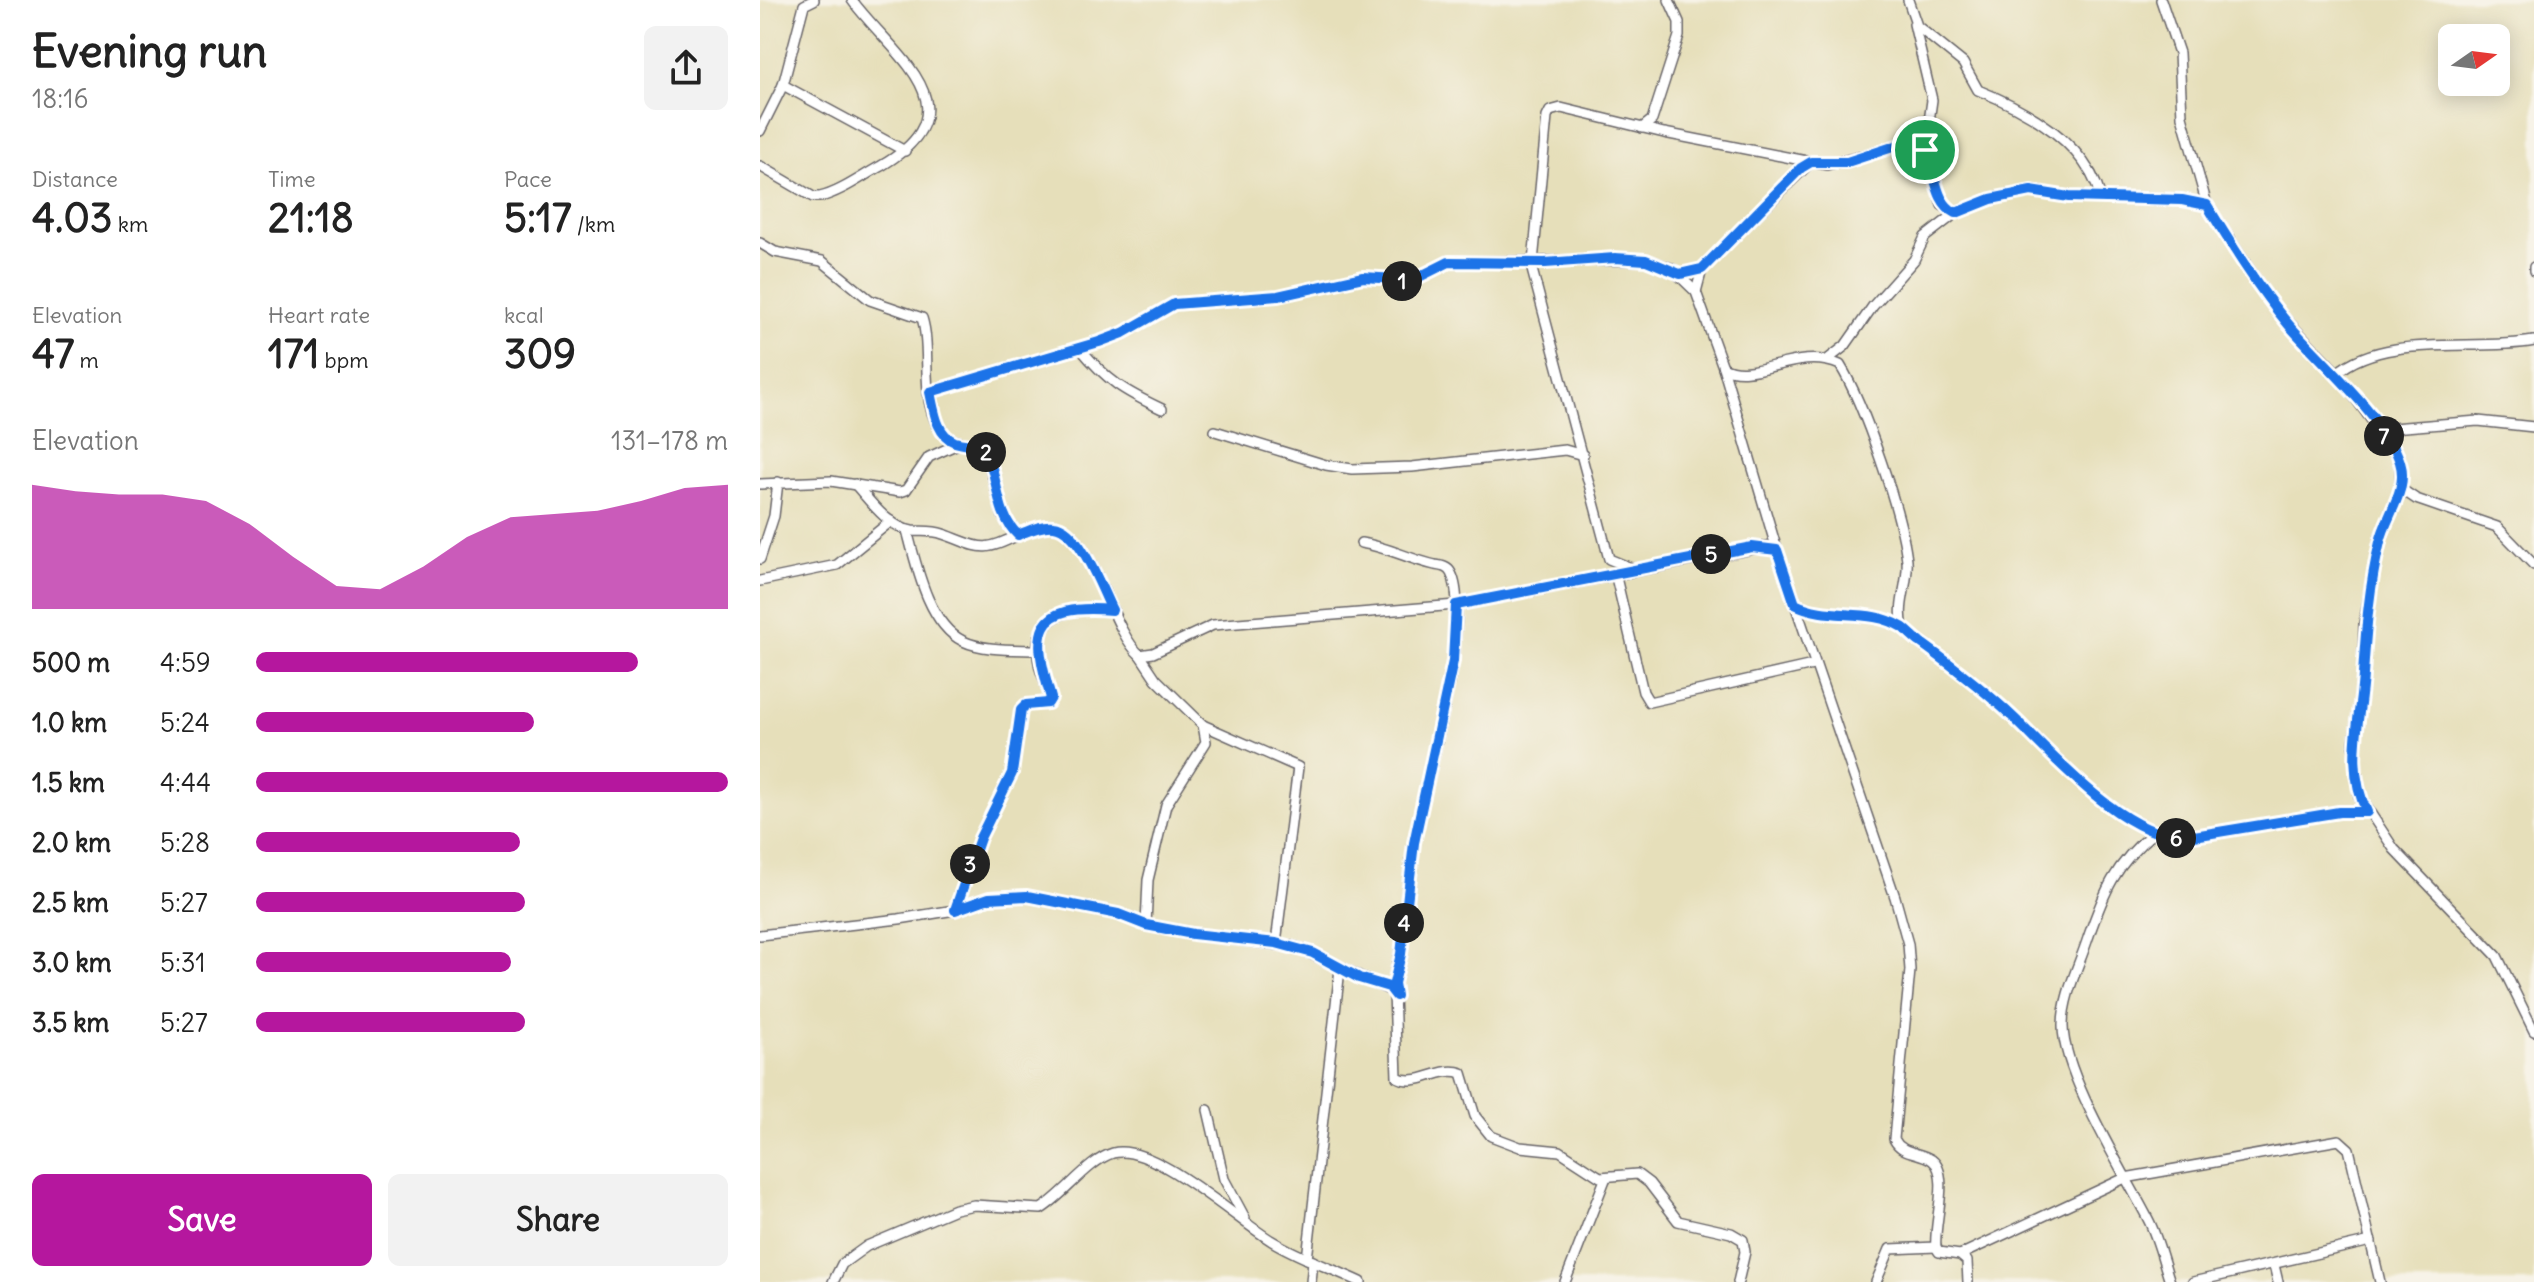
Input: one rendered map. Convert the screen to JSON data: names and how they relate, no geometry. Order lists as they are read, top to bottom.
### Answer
{
  "north": "right",
  "page": {
    "heading": ["Evening run", "18:16"],
    "stats": [
      ["Distance", "4.03 km"],
      ["Time", "21:18"],
      ["Pace", "5:17 /km"],
      ["Elevation", "47 m"],
      ["Heart rate", "171 bpm"],
      ["kcal", "309"]
    ],
    "pins": [
      "1",
      "7",
      "2",
      "5",
      "6",
      "3",
      "4"
    ],
    "chart": ["Elevation", "131–178 m"],
    "list": [
      {
        "name": "500 m",
        "note": "4:59"
      },
      {
        "name": "1.0 km",
        "note": "5:24"
      },
      {
        "name": "1.5 km",
        "note": "4:44"
      },
      {
        "name": "2.0 km",
        "note": "5:28"
      },
      {
        "name": "2.5 km",
        "note": "5:27"
      },
      {
        "name": "3.0 km",
        "note": "5:31"
      },
      {
        "name": "3.5 km",
        "note": "5:27"
      }
    ],
    "buttons": ["Save", "Share"]
  }
}
